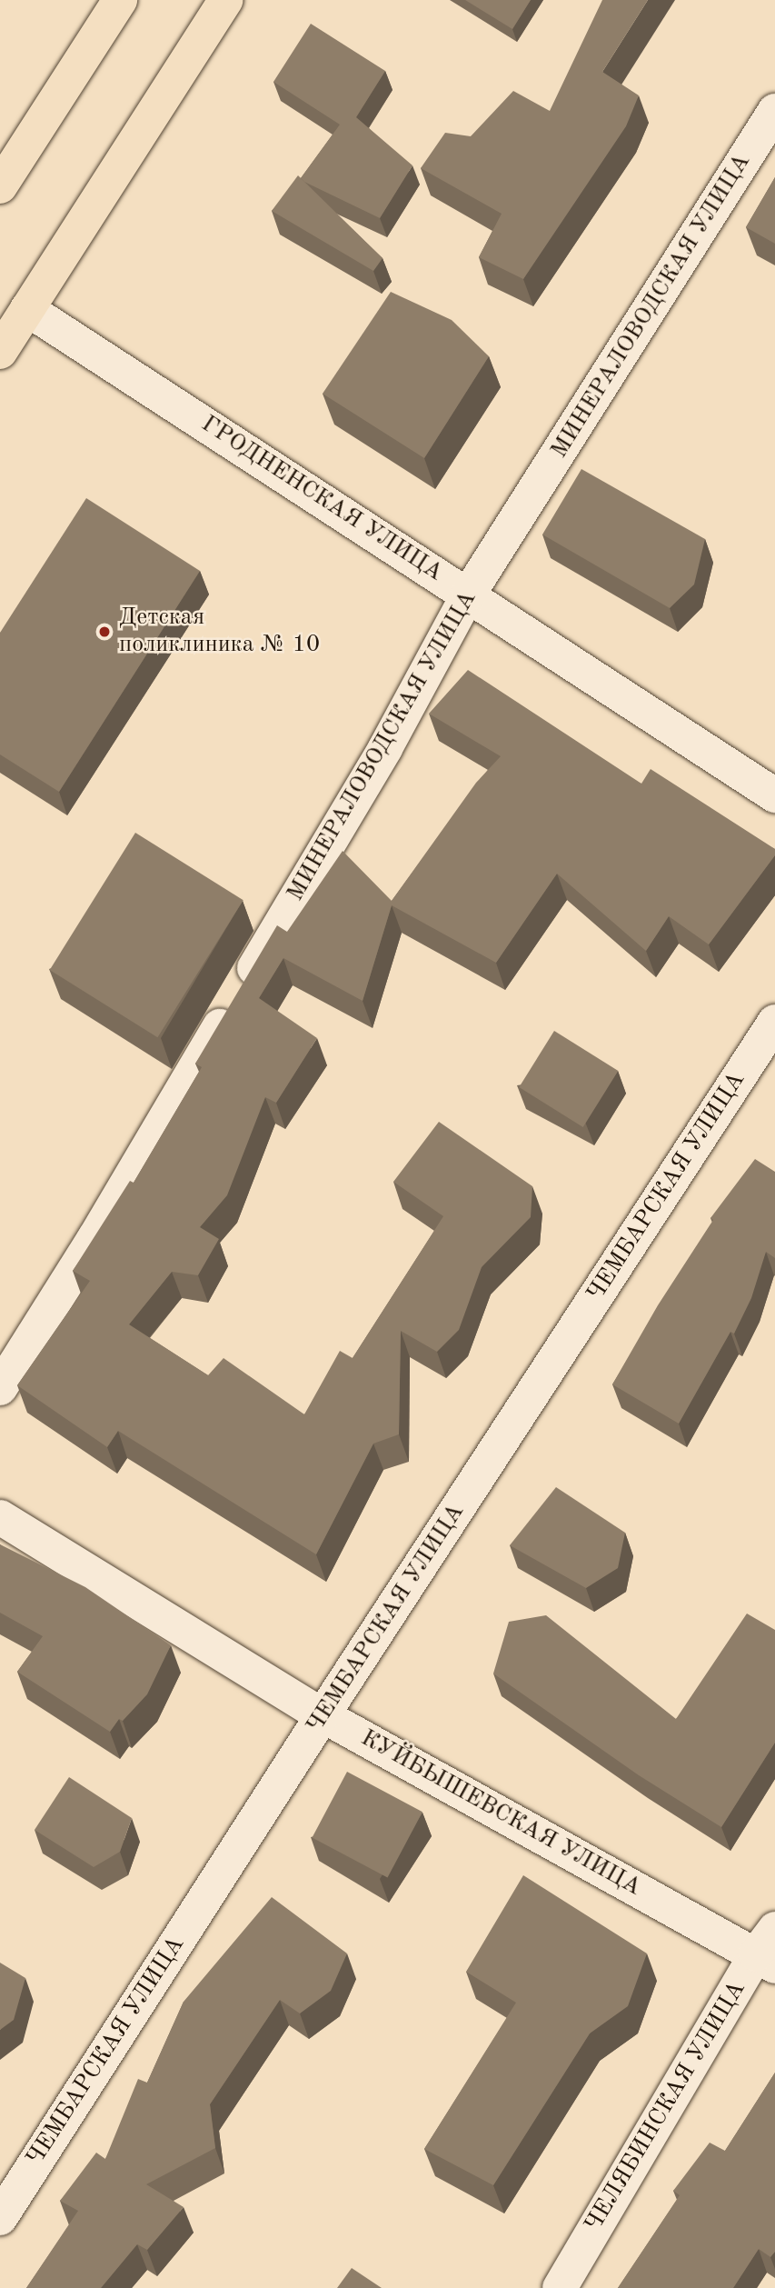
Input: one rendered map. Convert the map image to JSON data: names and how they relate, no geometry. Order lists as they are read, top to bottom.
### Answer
{
  "streets": {
    "street": [
      "МИНЕРАЛОВОДСКАЯ УЛИЦА",
      "ГРОДНЕНСКАЯ УЛИЦА",
      "ЧЕМБАРСКАЯ УЛИЦА",
      "КУЙБЫШЕВСКАЯ УЛИЦА",
      "ЧЕЛЯБИНСКАЯ УЛИЦА"
    ]
  },
  "crossings": [
    ["МИНЕРАЛОВОДСКАЯ УЛИЦА", "ГРОДНЕНСКАЯ УЛИЦА"],
    ["ЧЕМБАРСКАЯ УЛИЦА", "КУЙБЫШЕВСКАЯ УЛИЦА"],
    ["КУЙБЫШЕВСКАЯ УЛИЦА", "ЧЕЛЯБИНСКАЯ УЛИЦА"]
  ],
  "places": ["Детская поликлиника № 10"]
}
